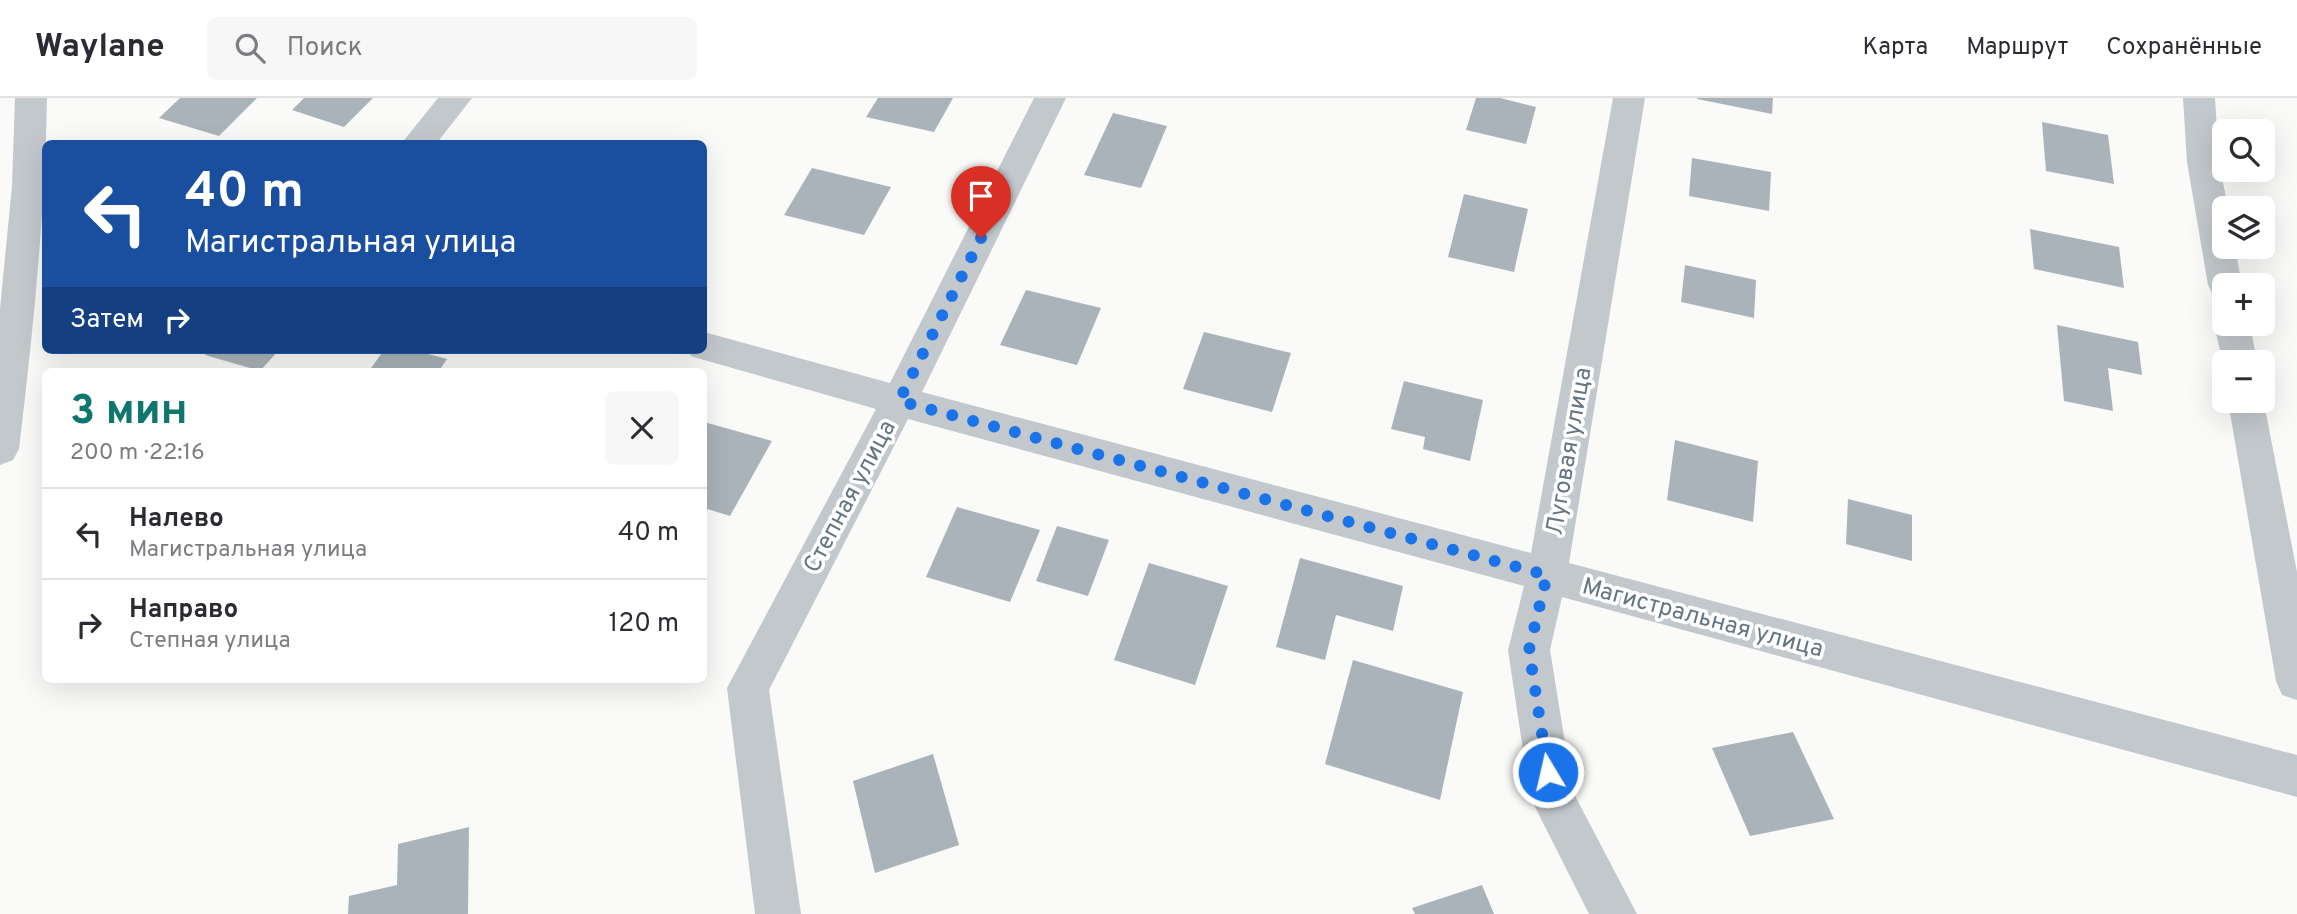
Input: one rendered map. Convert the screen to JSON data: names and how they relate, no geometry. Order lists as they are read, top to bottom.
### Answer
{
  "streets": {
    "street": ["Луговая улица", "Степная улица", "Магистральная улица"]
  },
  "crossings": [
    ["Луговая улица", "Магистральная улица"],
    ["Степная улица", "Магистральная улица"]
  ],
  "page": {
    "header": "Waylane",
    "search": "Поиск",
    "nav": ["Карта", "Маршрут", "Сохранённые"],
    "map_buttons": ["+", "−"],
    "turn": ["40 m", "Магистральная улица"],
    "then": "Затем",
    "heading": ["3 мин", "200 m · 22:16"],
    "list": [
      {
        "name": "Налево",
        "note": "Магистральная улица",
        "value": "40 m"
      },
      {
        "name": "Направо",
        "note": "Степная улица",
        "value": "120 m"
      }
    ]
  }
}
